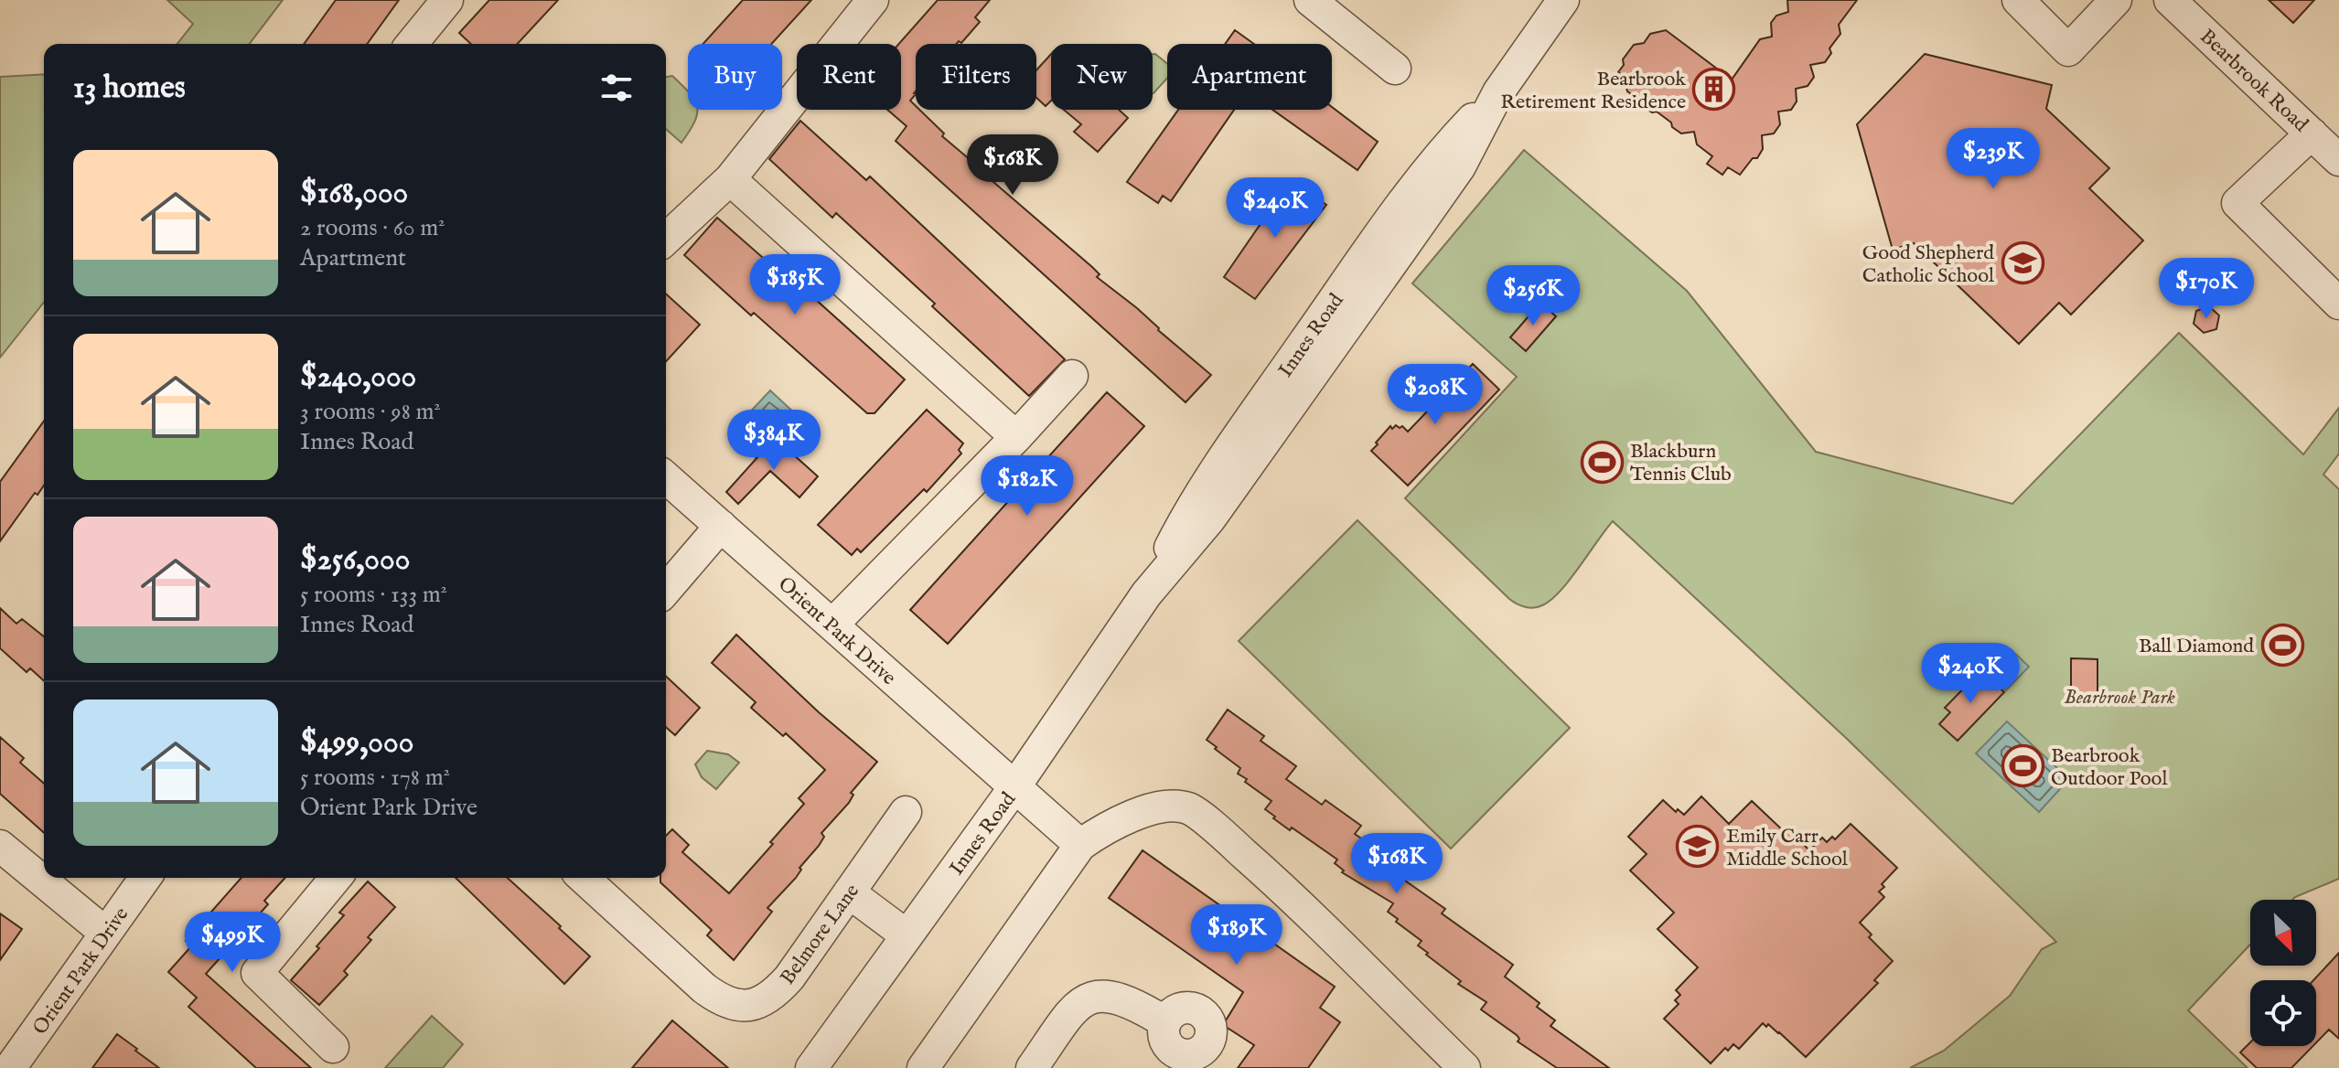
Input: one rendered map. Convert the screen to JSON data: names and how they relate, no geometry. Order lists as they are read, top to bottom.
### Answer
{
  "streets": {
    "street": [
      "Bearbrook Road",
      "Innes Road",
      "Orient Park Drive",
      "Belmore Lane"
    ]
  },
  "crossings": [
    ["Innes Road", "Orient Park Drive"]
  ],
  "parks": ["Bearbrook Park"],
  "places": {
    "building": ["Bearbrook Retirement Residence"],
    "school or university": ["Good Shepherd Catholic School", "Emily Carr Middle School"],
    "sports": ["Blackburn Tennis Club", "Ball Diamond", "Bearbrook Outdoor Pool"]
  },
  "north": "bottom right",
  "page": {
    "chip": [
      "Buy",
      "Rent",
      "Filters",
      "New",
      "Apartment"
    ],
    "heading": "13 homes",
    "price": [
      "$239K",
      "$168K",
      "$240K",
      "$185K",
      "$170K",
      "$256K",
      "$208K",
      "$384K",
      "$182K",
      "$240K",
      "$168K",
      "$189K",
      "$499K"
    ],
    "list": [
      {
        "name": "$168,000",
        "note": "2 rooms · 60 m² · Apartment"
      },
      {
        "name": "$240,000",
        "note": "3 rooms · 98 m² · Innes Road"
      },
      {
        "name": "$256,000",
        "note": "5 rooms · 133 m² · Innes Road"
      },
      {
        "name": "$499,000",
        "note": "5 rooms · 178 m² · Orient Park Drive"
      }
    ]
  }
}
